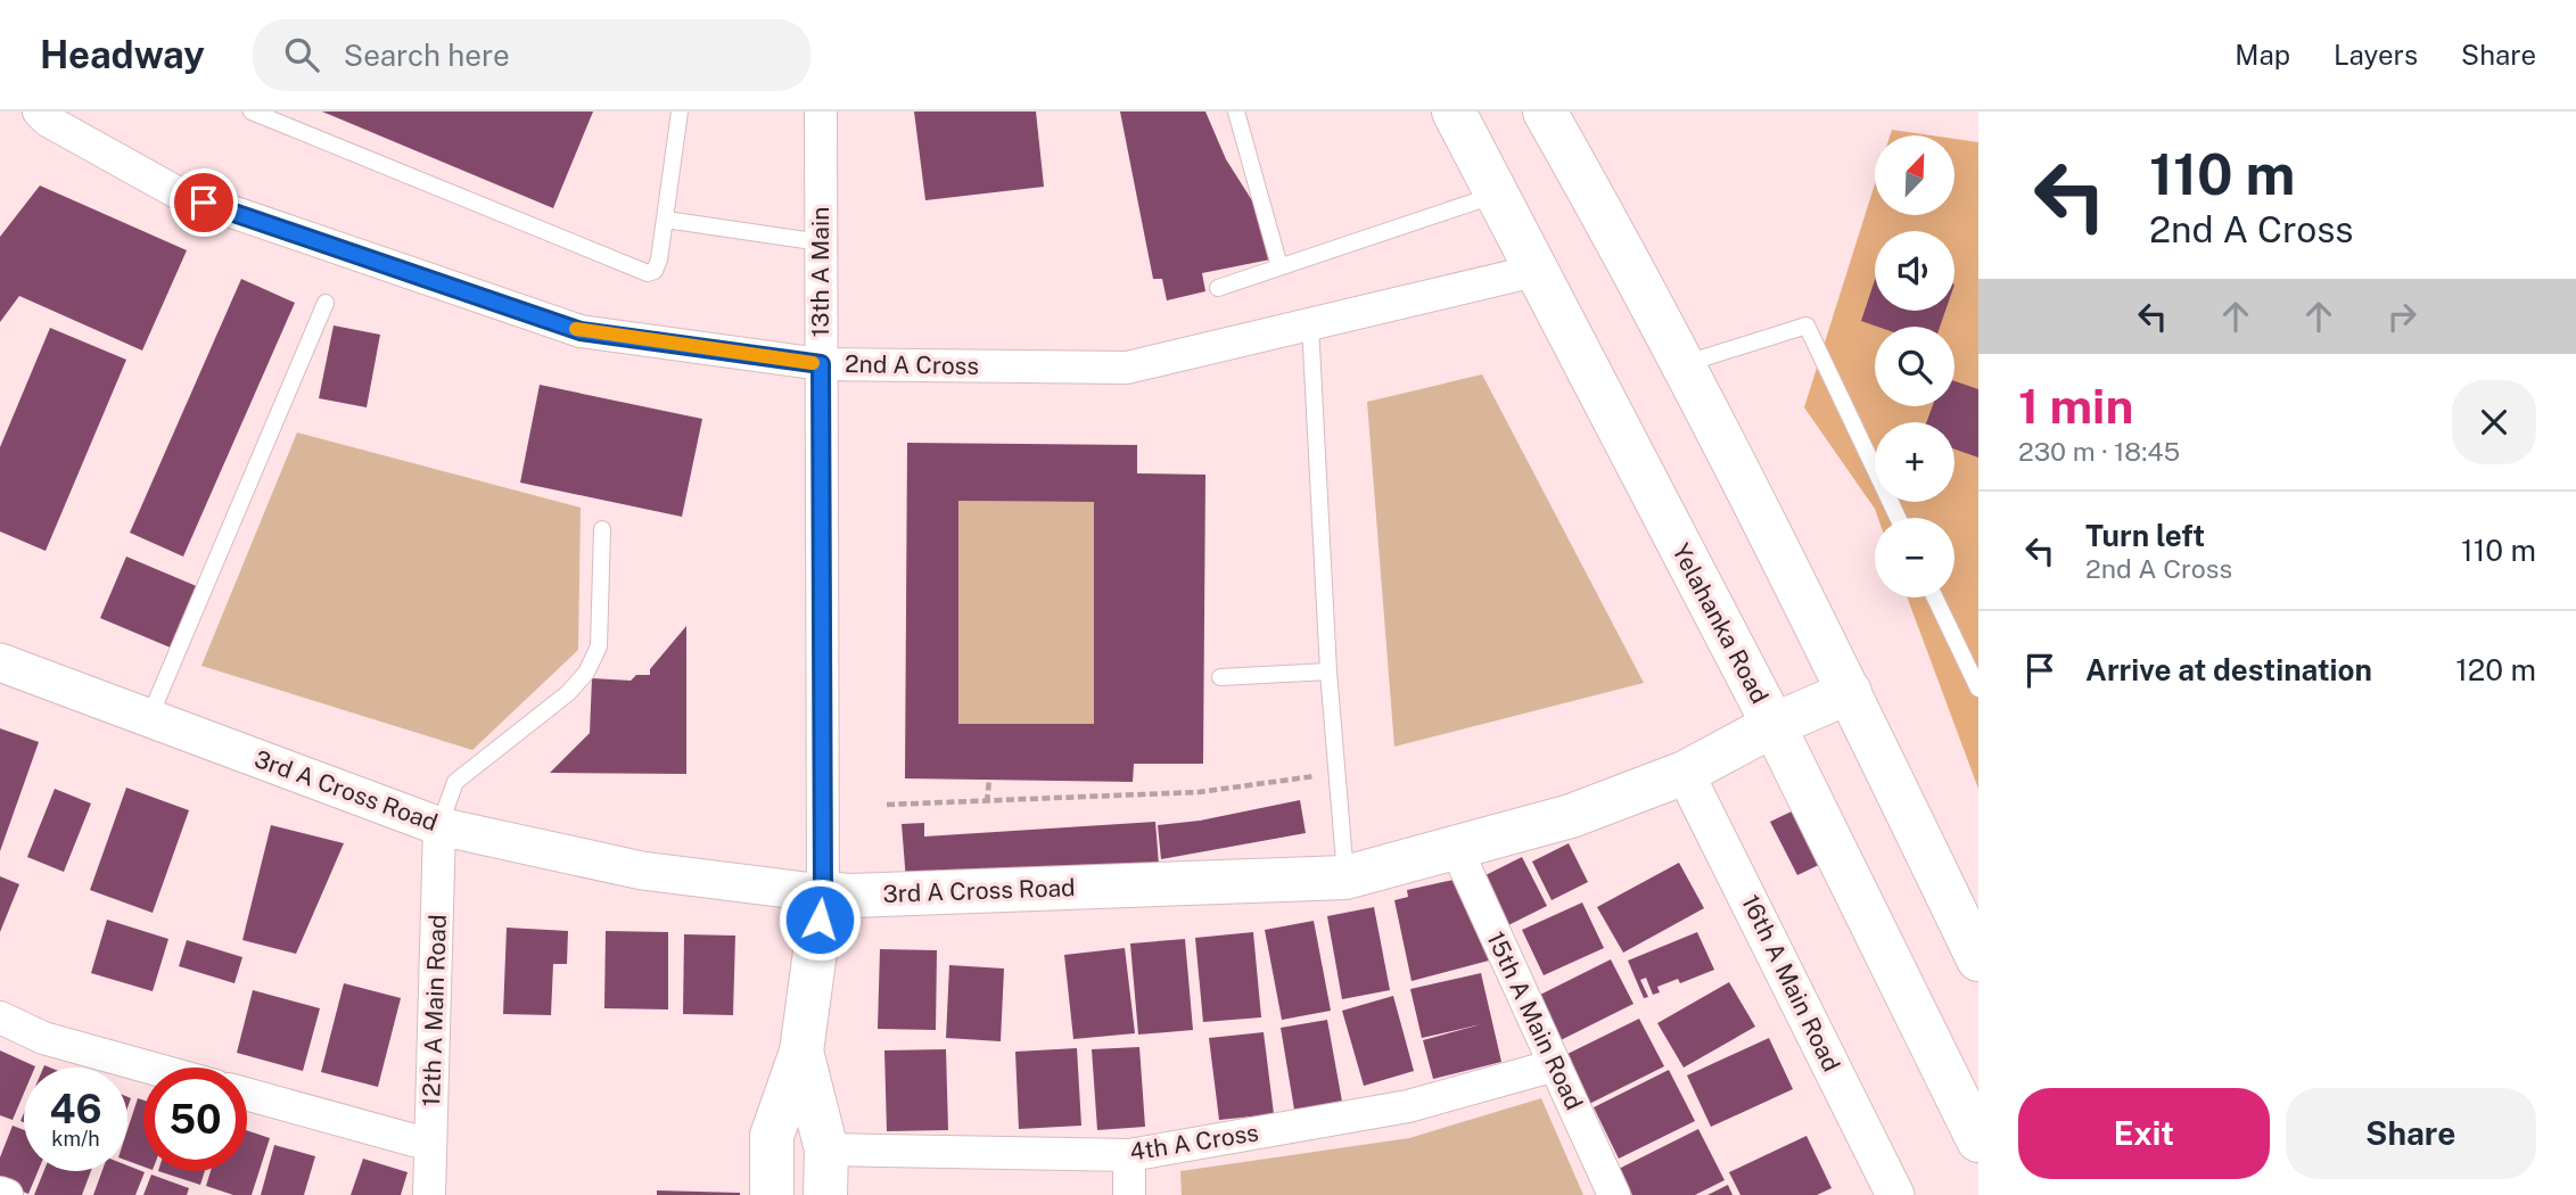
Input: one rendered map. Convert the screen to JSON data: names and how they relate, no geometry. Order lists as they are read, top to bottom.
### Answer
{
  "streets": {
    "main road": ["13th A Main", "Yelahanka Road", "3rd A Cross Road"],
    "street": [
      "2nd A Cross",
      "16th A Main Road",
      "12th A Main Road",
      "15th A Main Road",
      "4th A Cross"
    ]
  },
  "crossings": [
    ["13th A Main", "2nd A Cross"],
    ["13th A Main", "3rd A Cross Road"],
    ["2nd A Cross", "Yelahanka Road"],
    ["Yelahanka Road", "3rd A Cross Road"],
    ["3rd A Cross Road", "16th A Main Road"],
    ["3rd A Cross Road", "12th A Main Road"],
    ["3rd A Cross Road", "15th A Main Road"],
    ["15th A Main Road", "4th A Cross"]
  ],
  "north": "top right",
  "page": {
    "header": "Headway",
    "search": "Search here",
    "nav": ["Map", "Layers", "Share"],
    "turn": ["110 m", "2nd A Cross"],
    "map_buttons": ["+", "−"],
    "heading": ["1 min", "230 m · 18:45"],
    "list": [
      {
        "name": "Turn left",
        "note": "2nd A Cross",
        "value": "110 m"
      },
      {
        "name": "Arrive at destination",
        "value": "120 m"
      }
    ],
    "speed": "46 km/h",
    "limit": "50",
    "buttons": ["Exit", "Share"]
  }
}
